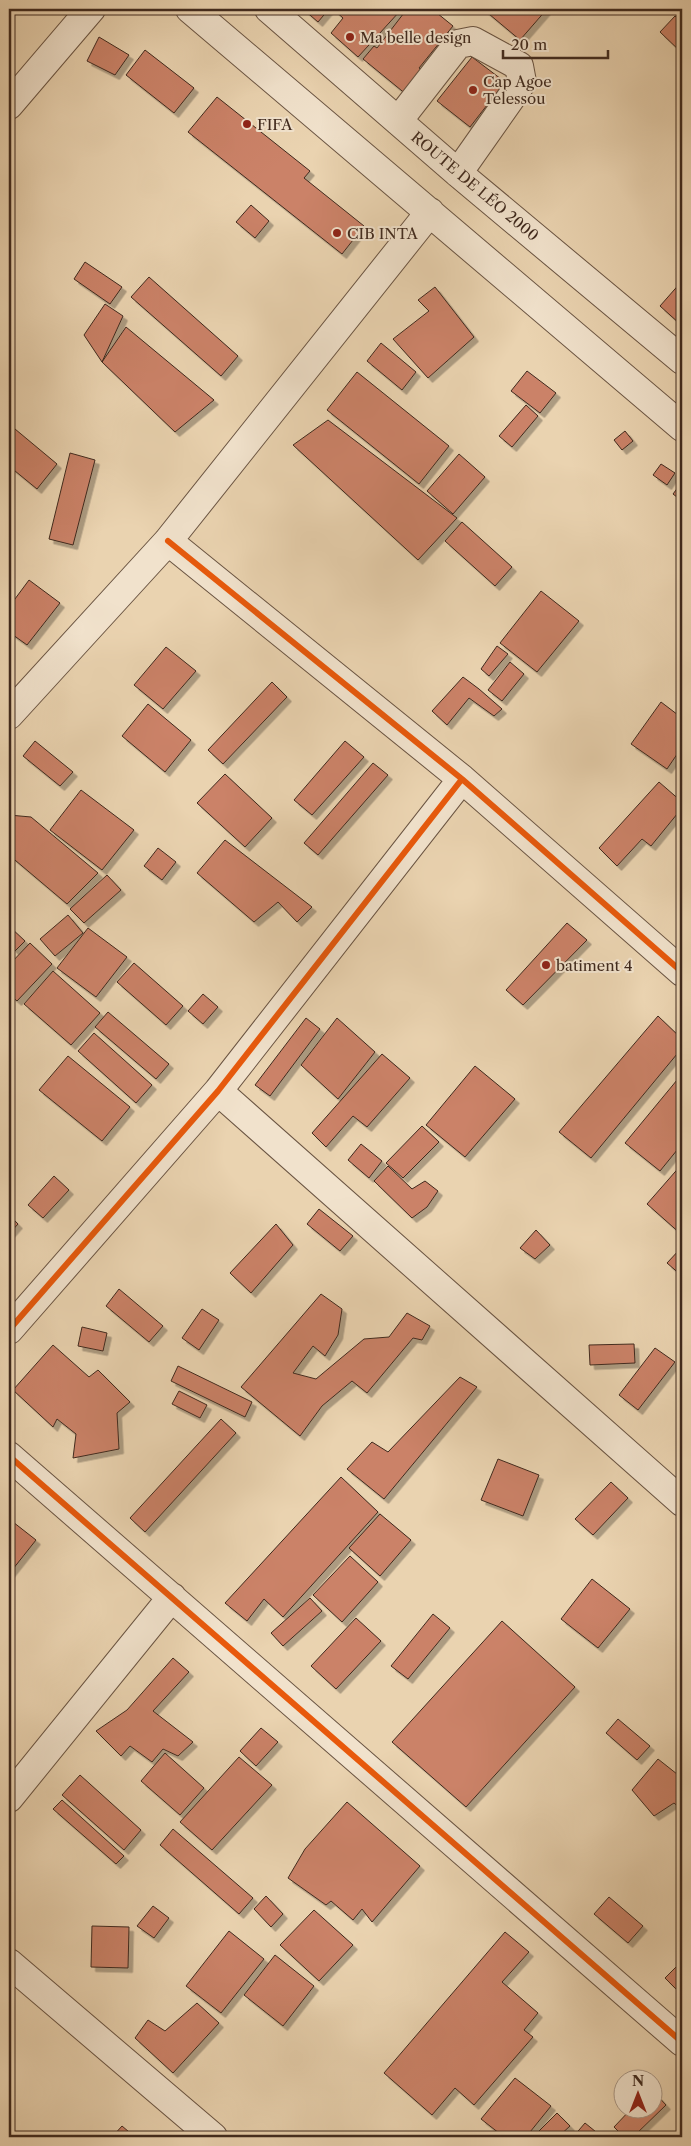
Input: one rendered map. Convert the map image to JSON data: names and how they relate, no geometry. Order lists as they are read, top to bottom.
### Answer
{
  "streets": {
    "street": ["ROUTE DE LÉO 2000"]
  },
  "places": [
    "Ma belle design",
    "Cap Agoe Telessou",
    "FIFA",
    "CIB INTA",
    "batiment 4"
  ],
  "scale_bar": "20 m",
  "north": "top"
}
